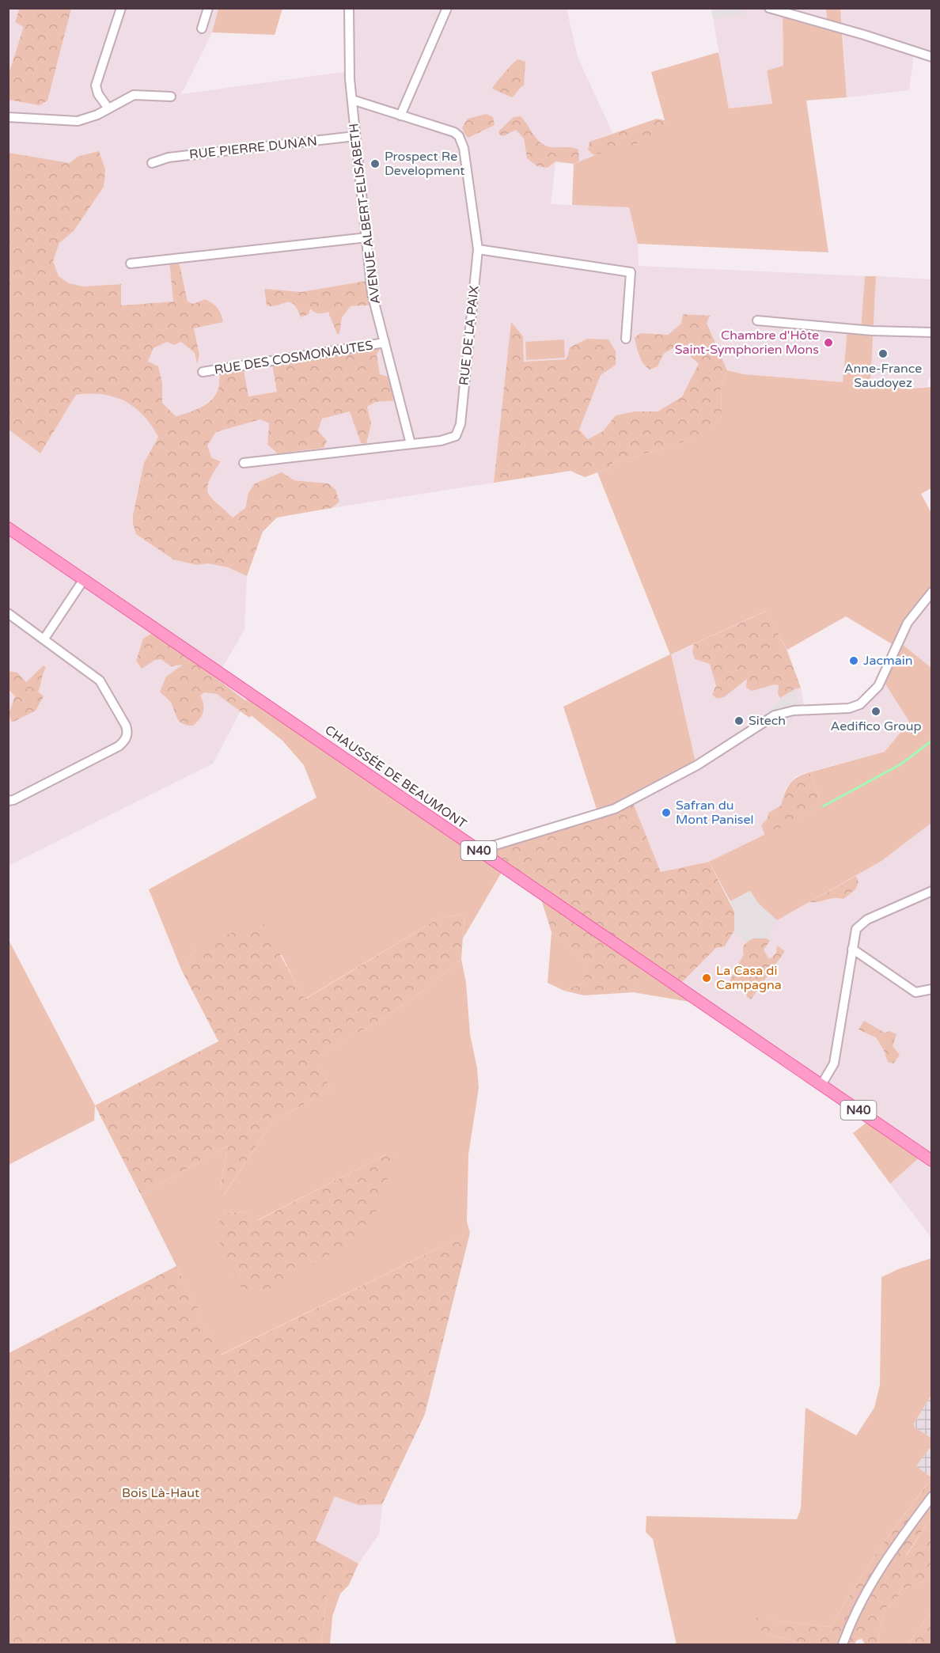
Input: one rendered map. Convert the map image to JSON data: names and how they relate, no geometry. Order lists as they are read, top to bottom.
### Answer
{
  "streets": {
    "main road": ["CHAUSSÉE DE BEAUMONT", "N40"],
    "street": [
      "RUE PIERRE DUNAN",
      "AVENUE ALBERT-ELISABETH",
      "RUE DE LA PAIX",
      "RUE DES COSMONAUTES"
    ]
  },
  "crossings": [
    ["RUE PIERRE DUNAN", "AVENUE ALBERT-ELISABETH"],
    ["AVENUE ALBERT-ELISABETH", "RUE DE LA PAIX"],
    ["AVENUE ALBERT-ELISABETH", "RUE DES COSMONAUTES"]
  ],
  "parks": ["Bois Là-Haut"],
  "places": [
    "Prospect Re Development",
    "Chambre d'Hôte Saint-Symphorien Mons",
    "Anne-France Saudoyez",
    "Jacmain",
    "Aedifico Group",
    "Sitech",
    "Safran du Mont Panisel",
    "La Casa di Campagna"
  ]
}
